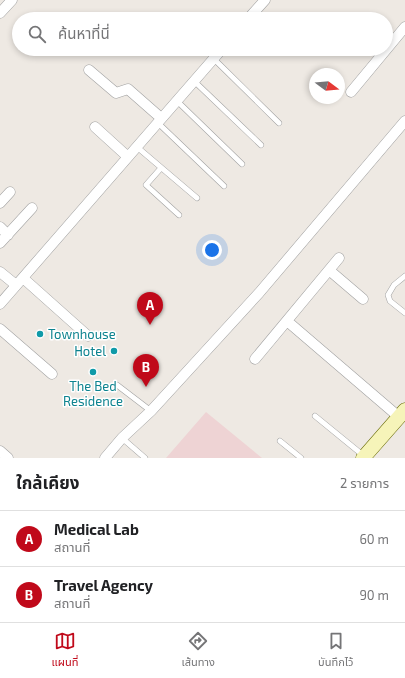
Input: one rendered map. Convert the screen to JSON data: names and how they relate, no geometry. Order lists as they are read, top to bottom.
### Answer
{
  "places": ["Townhouse", "Hotel", "The Bed Residence"],
  "north": "right",
  "page": {
    "search": "ค้นหาที่นี่",
    "pins": ["A", "B"],
    "heading": ["ใกล้เคียง", "2 รายการ"],
    "list": [
      {
        "mark": "A",
        "name": "Medical Lab",
        "note": "สถานที่",
        "value": "60 m"
      },
      {
        "mark": "B",
        "name": "Travel Agency",
        "note": "สถานที่",
        "value": "90 m"
      }
    ],
    "nav": ["แผนที่", "เส้นทาง", "บันทึกไว้"]
  }
}
